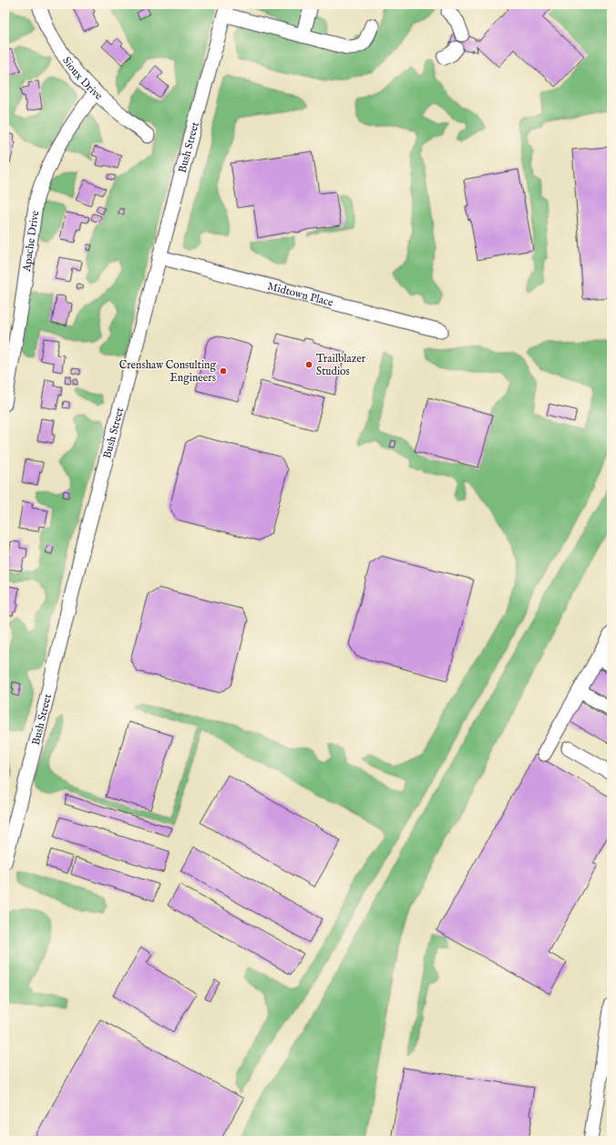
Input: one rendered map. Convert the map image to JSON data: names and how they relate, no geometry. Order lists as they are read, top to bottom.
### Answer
{
  "streets": {
    "street": [
      "Sioux Drive",
      "Bush Street",
      "Apache Drive",
      "Midtown Place"
    ]
  },
  "crossings": [
    ["Sioux Drive", "Apache Drive"],
    ["Bush Street", "Midtown Place"]
  ],
  "places": ["Trailblazer Studios", "Crenshaw Consulting Engineers"]
}
